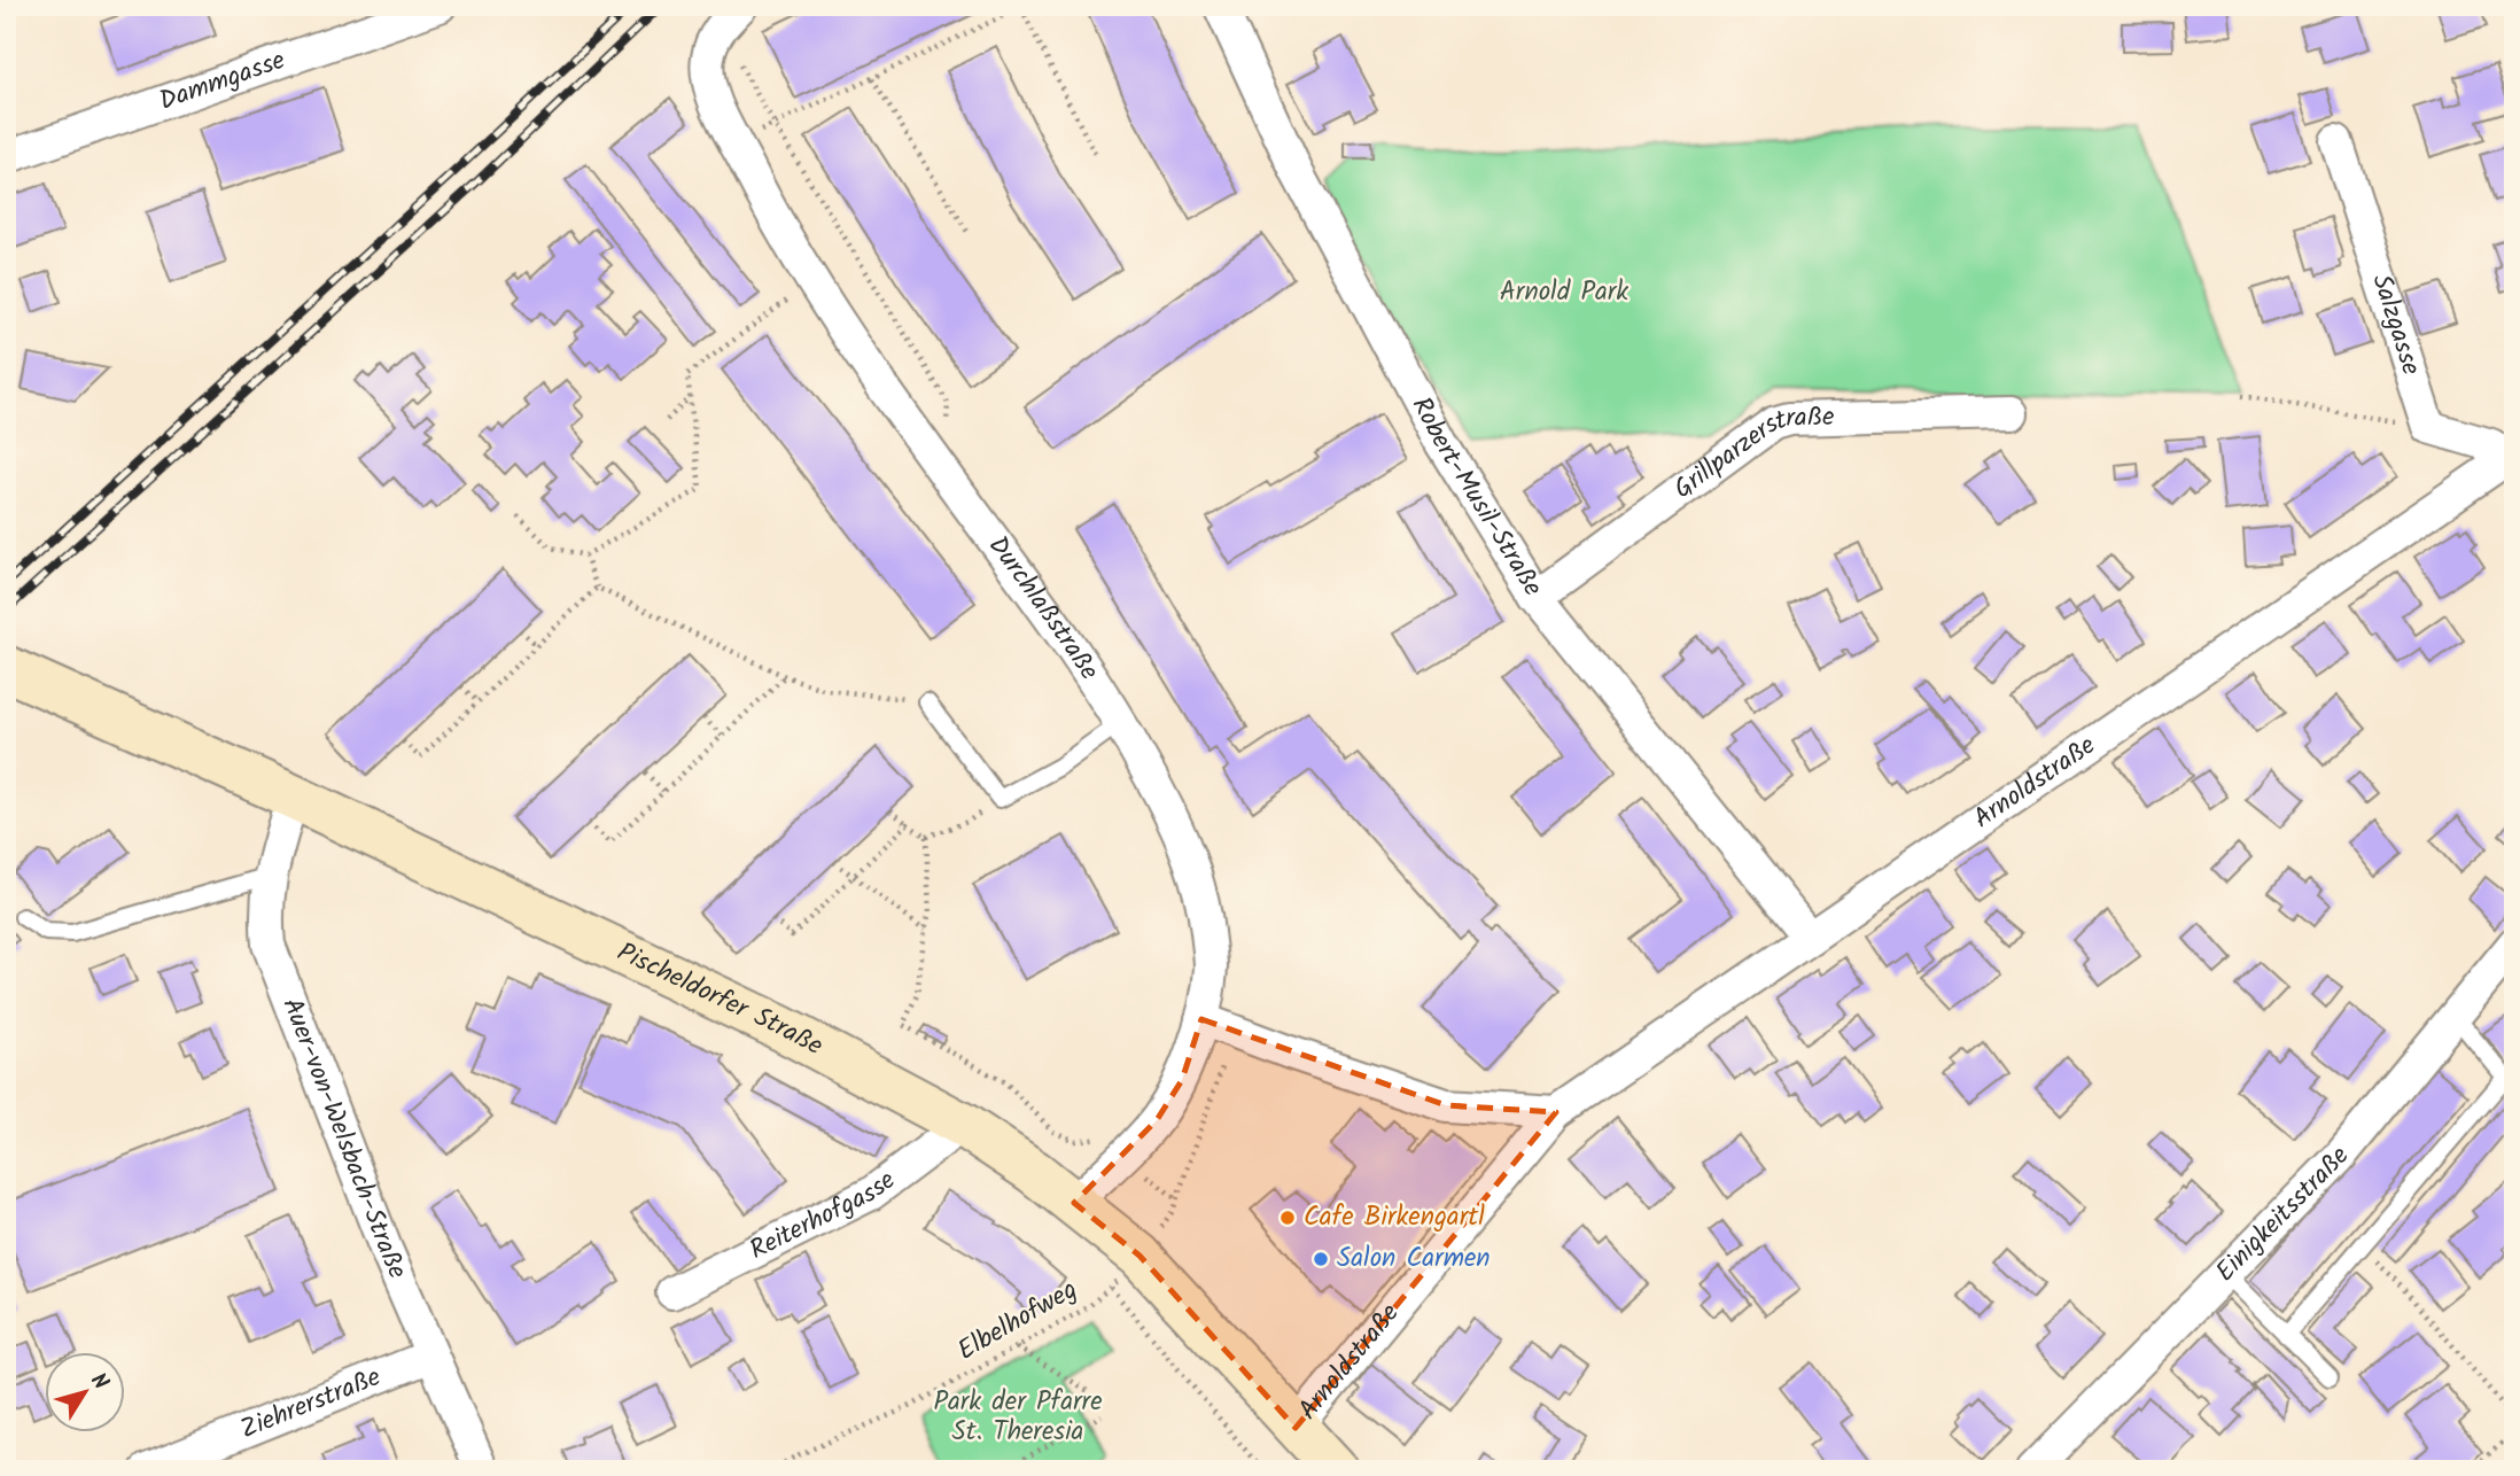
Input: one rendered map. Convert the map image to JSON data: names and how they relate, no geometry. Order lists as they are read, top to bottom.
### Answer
{
  "streets": {
    "main road": ["Pischeldorfer Straße"],
    "street": [
      "Dammgasse",
      "Salzgasse",
      "Grillparzerstraße",
      "Robert-Musil-Straße",
      "Durchlaßstraße",
      "Arnoldstraße",
      "Auer-von-Welsbach-Straße",
      "Reiterhofgasse",
      "Einigkeitsstraße",
      "Ziehrerstraße"
    ],
    "path": ["Elbelhofweg"]
  },
  "crossings": [
    ["Grillparzerstraße", "Robert-Musil-Straße"],
    ["Robert-Musil-Straße", "Arnoldstraße"],
    ["Durchlaßstraße", "Pischeldorfer Straße"],
    ["Arnoldstraße", "Pischeldorfer Straße"],
    ["Pischeldorfer Straße", "Auer-von-Welsbach-Straße"],
    ["Pischeldorfer Straße", "Reiterhofgasse"],
    ["Auer-von-Welsbach-Straße", "Ziehrerstraße"]
  ],
  "parks": ["Arnold Park", "Park der Pfarre St. Theresia"],
  "places": ["Cafe Birkengartl", "Salon Carmen"],
  "north": "top right"
}
